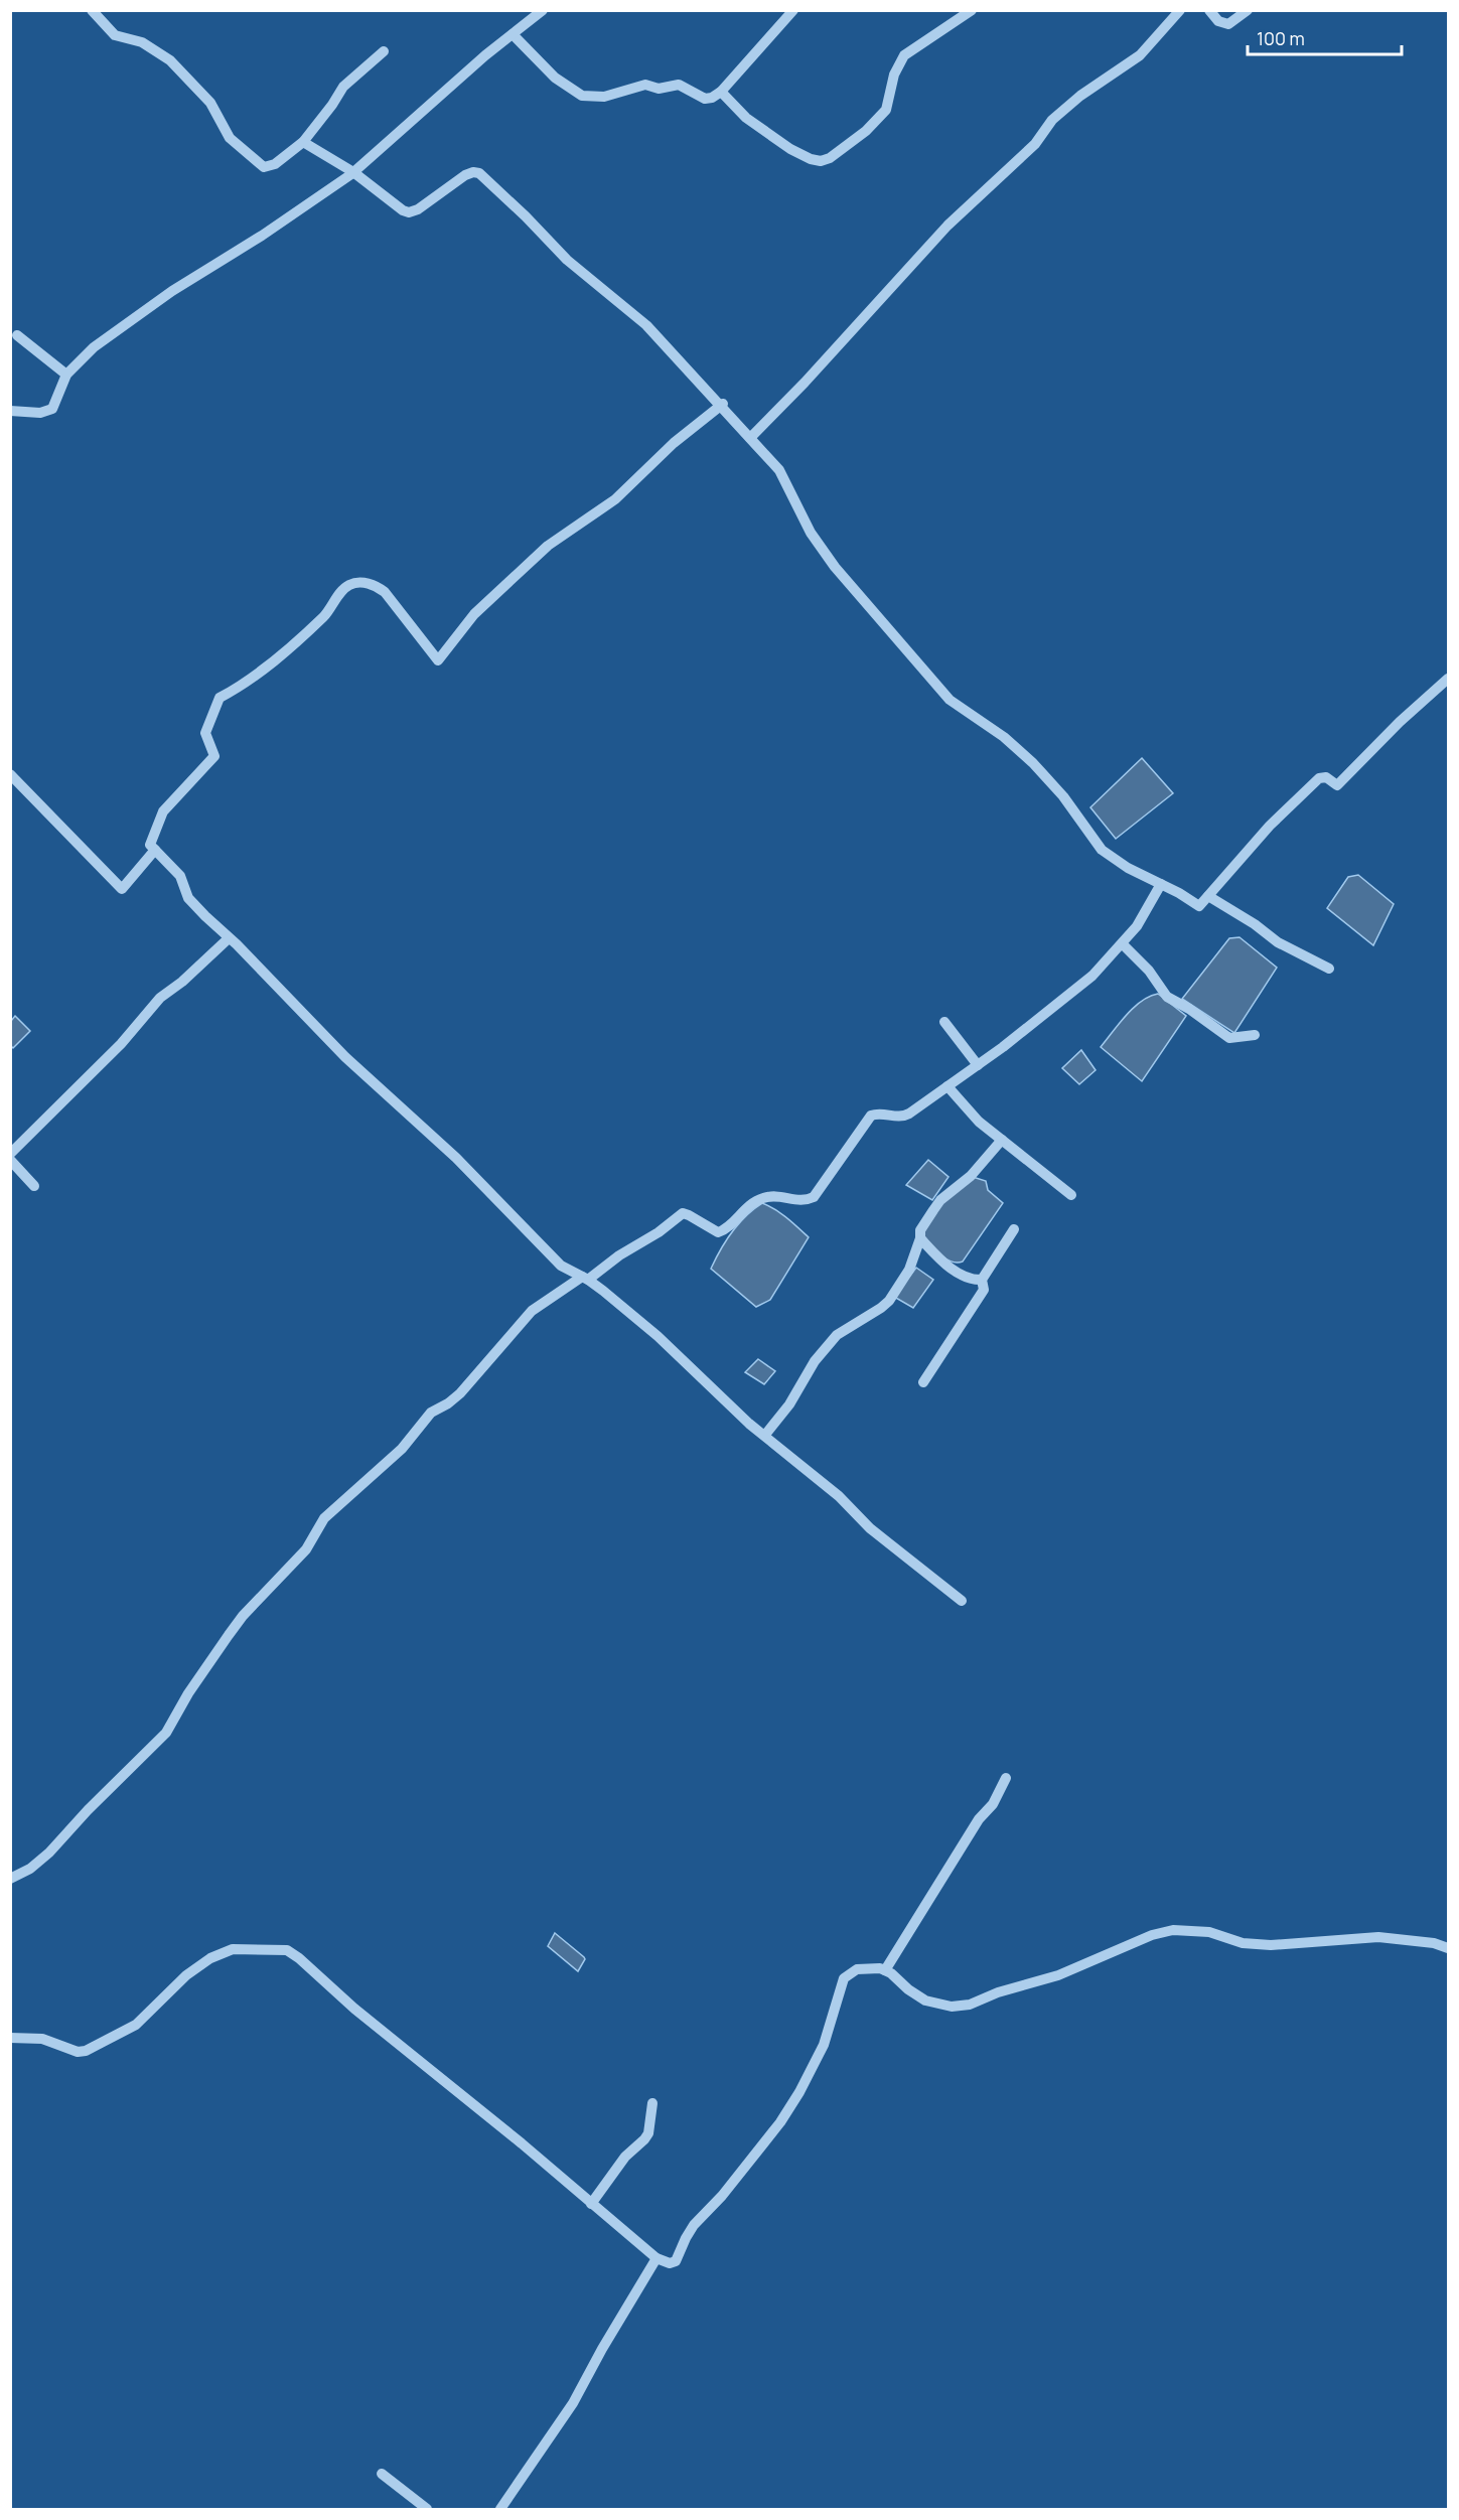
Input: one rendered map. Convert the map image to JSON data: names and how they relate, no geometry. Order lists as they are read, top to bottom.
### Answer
{
  "scale_bar": "100 m"
}
